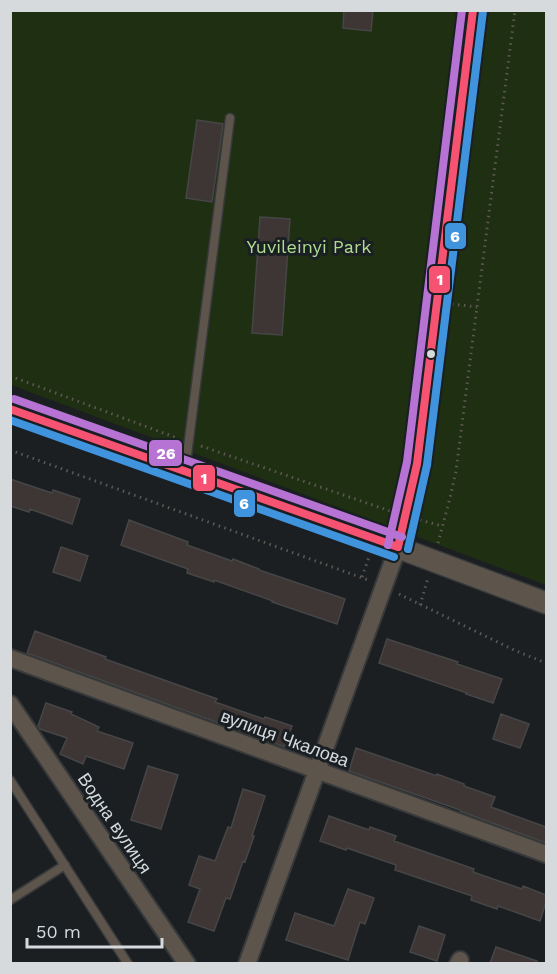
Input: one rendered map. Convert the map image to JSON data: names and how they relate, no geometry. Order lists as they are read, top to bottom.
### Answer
{
  "streets": {
    "street": ["вулиця Чкалова", "Водна вулиця"]
  },
  "parks": ["Yuvileinyi Park"],
  "lines": ["transit line 1", "transit line 26", "transit line 6"],
  "scale_bar": "50 m"
}
